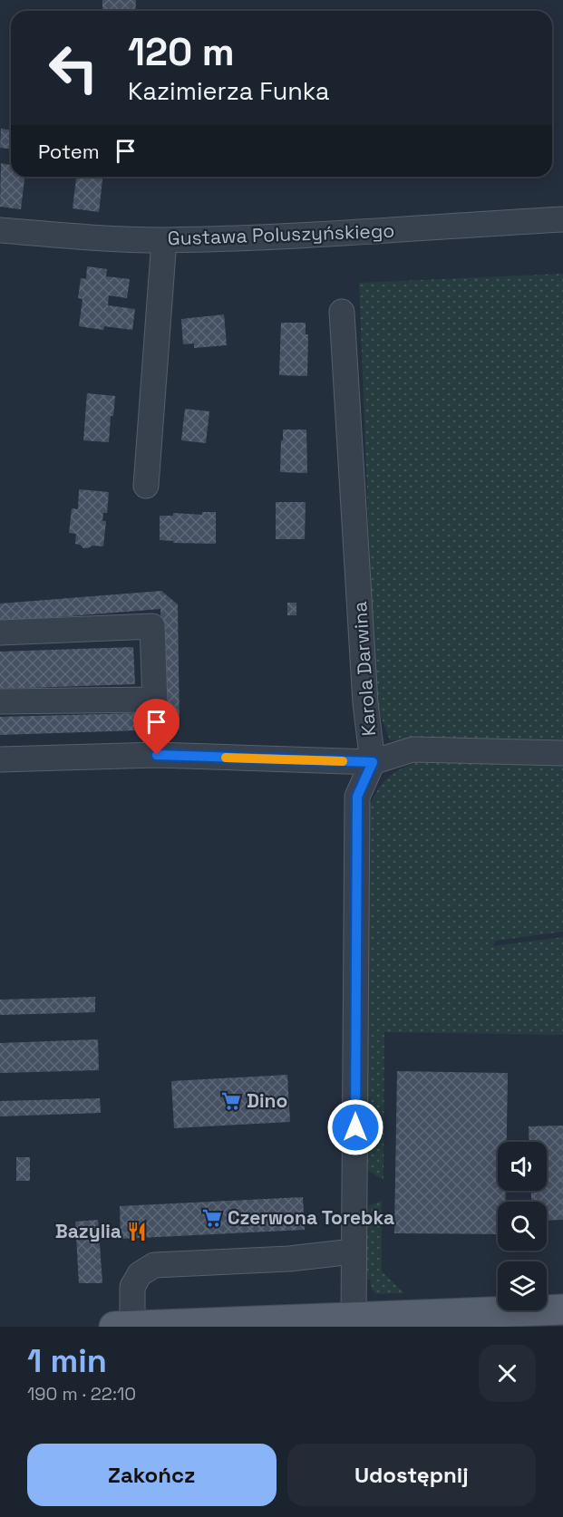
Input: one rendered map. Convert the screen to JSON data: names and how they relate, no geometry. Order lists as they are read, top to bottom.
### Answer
{
  "streets": {
    "street": ["Gustawa Poluszyńskiego", "Karola Darwina"]
  },
  "places": {
    "supermarket": ["Dino", "Czerwona Torebka"],
    "restaurant": ["Bazylia"]
  },
  "page": {
    "turn": ["120 m", "Kazimierza Funka"],
    "then": "Potem",
    "heading": ["1 min", "190 m · 22:10"],
    "buttons": ["Zakończ", "Udostępnij"]
  }
}
